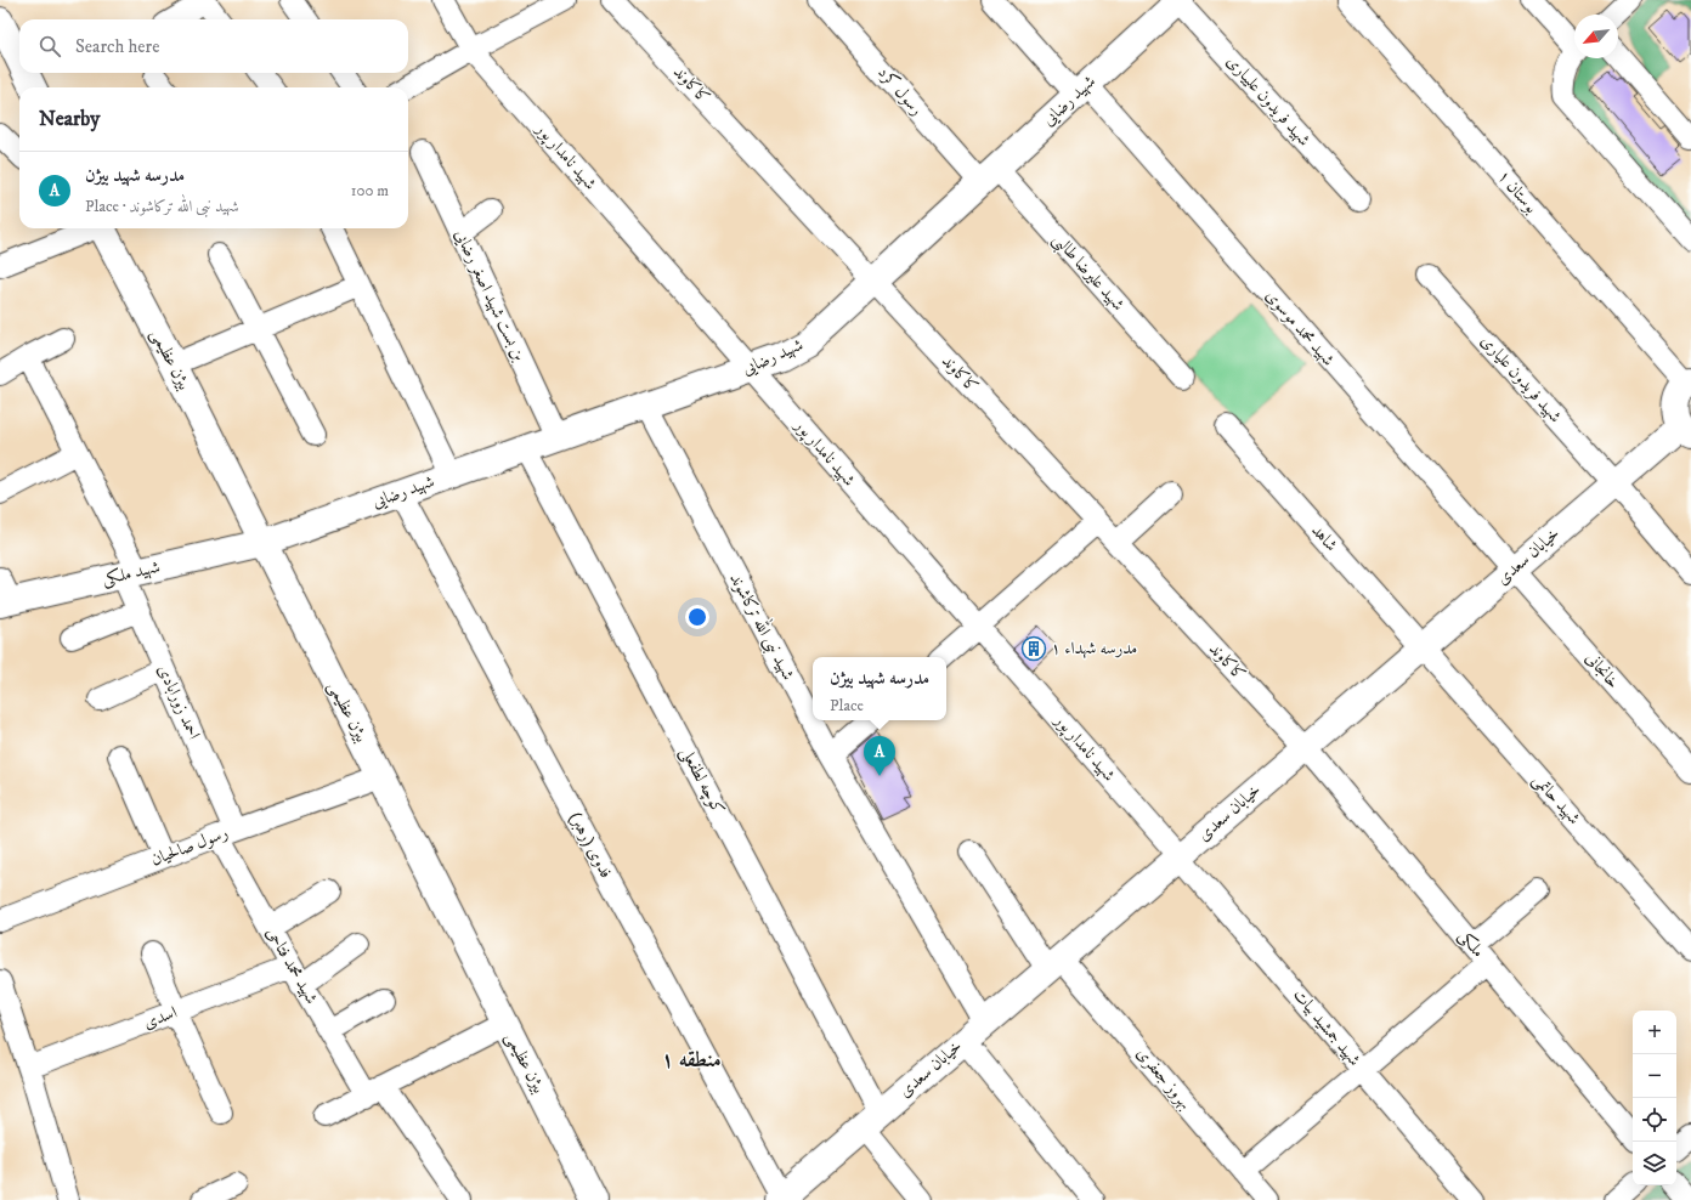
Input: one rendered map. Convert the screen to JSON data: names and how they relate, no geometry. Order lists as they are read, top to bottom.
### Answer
{
  "streets": {
    "main road": [
      "شهید رضایی",
      "بیژن عظیمی",
      "خیابان سعدی",
      "شهید ملکی"
    ],
    "street": [
      "کاکاوند",
      "رسول کرد",
      "شهید فریدون علییاری",
      "شهید نامدار پور",
      "بوستان ۱",
      "شهید علیرضا طالبی",
      "بن بست شهید اصغر رضایی",
      "شهید محمد موسوی",
      "شهید فریدون علیاری",
      "شاهد",
      "شهید نبی الله ترکاشوند",
      "خانجانی",
      "احمد زورابادی",
      "کوچه لطفعلی",
      "شهید حاتمی",
      "فدوی (رهبر)",
      "رسول صالحیان",
      "ملکی",
      "شهید محمد فتاحی",
      "اسدی",
      "شهید جمشید بیات",
      "بهروز جعفری"
    ]
  },
  "crossings": [
    ["کاکاوند", "شهید رضایی"],
    ["کاکاوند", "خیابان سعدی"],
    ["کاکاوند", "ملکی"],
    ["رسول کرد", "شهید رضایی"],
    ["رسول کرد", "شهید علیرضا طالبی"],
    ["شهید رضایی", "شهید فریدون علییاری"],
    ["شهید رضایی", "شهید نامدار پور"],
    ["شهید رضایی", "شهید علیرضا طالبی"],
    ["شهید رضایی", "بن بست شهید اصغر رضایی"],
    ["شهید رضایی", "شهید محمد موسوی"],
    ["شهید رضایی", "بیژن عظیمی"],
    ["شهید رضایی", "شهید ملکی"],
    ["شهید رضایی", "شهید نبی الله ترکاشوند"],
    ["شهید رضایی", "کوچه لطفعلی"],
    ["شهید رضایی", "فدوی (رهبر)"],
    ["شهید نامدار پور", "خیابان سعدی"],
    ["شهید نامدار پور", "شهید جمشید بیات"],
    ["شهید محمد موسوی", "خیابان سعدی"],
    ["شهید محمد موسوی", "خانجانی"],
    ["بیژن عظیمی", "شهید ملکی"],
    ["بیژن عظیمی", "رسول صالحیان"],
    ["شهید فریدون علیاری", "خیابان سعدی"],
    ["شاهد", "خیابان سعدی"],
    ["شاهد", "شهید حاتمی"],
    ["خیابان سعدی", "شهید نبی الله ترکاشوند"],
    ["خیابان سعدی", "خانجانی"],
    ["خیابان سعدی", "کوچه لطفعلی"],
    ["خیابان سعدی", "شهید حاتمی"],
    ["خیابان سعدی", "فدوی (رهبر)"],
    ["خیابان سعدی", "ملکی"],
    ["خیابان سعدی", "شهید جمشید بیات"],
    ["خیابان سعدی", "بهروز جعفری"],
    ["شهید ملکی", "احمد زورابادی"],
    ["احمد زورابادی", "رسول صالحیان"],
    ["احمد زورابادی", "شهید محمد فتاحی"],
    ["رسول صالحیان", "شهید محمد فتاحی"],
    ["شهید محمد فتاحی", "اسدی"]
  ],
  "districts": ["منطقه ۱"],
  "places": {
    "building": ["مدرسه شهداء ۱"]
  },
  "north": "bottom left",
  "page": {
    "search": "Search here",
    "heading": "Nearby",
    "list": [
      {
        "mark": "A",
        "name": "مدرسه شهید بیژن",
        "note": "Place · شهید نبی الله ترکاشوند",
        "value": "100 m"
      }
    ],
    "popup": ["مدرسه شهید بیژن", "Place"],
    "pins": "A",
    "map_buttons": ["+", "−"]
  }
}
